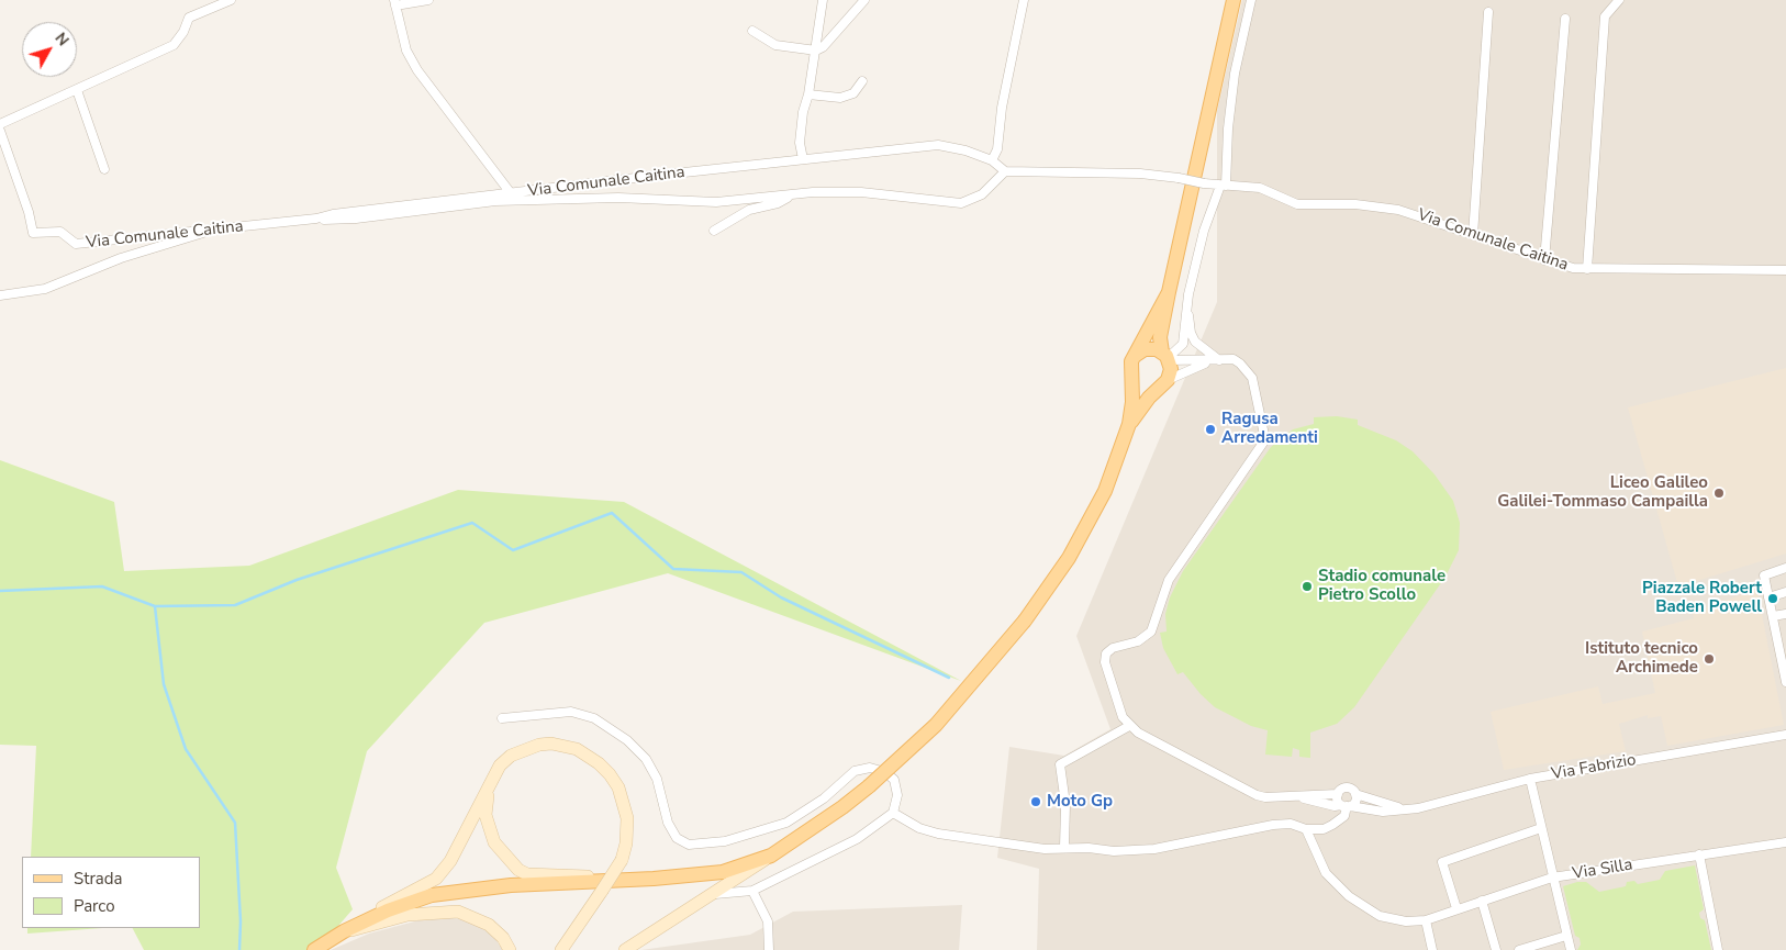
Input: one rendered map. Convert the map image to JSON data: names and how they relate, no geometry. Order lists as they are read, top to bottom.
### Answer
{
  "streets": {
    "street": ["Via Comunale Caitina", "Via Fabrizio", "Via Silla"]
  },
  "places": [
    "Ragusa Arredamenti",
    "Liceo Galileo Galilei-Tommaso Campailla",
    "Stadio comunale Pietro Scollo",
    "Piazzale Robert Baden Powell",
    "Istituto tecnico Archimede",
    "Moto Gp"
  ],
  "legend": ["Strada", "Parco"],
  "north": "top right"
}
